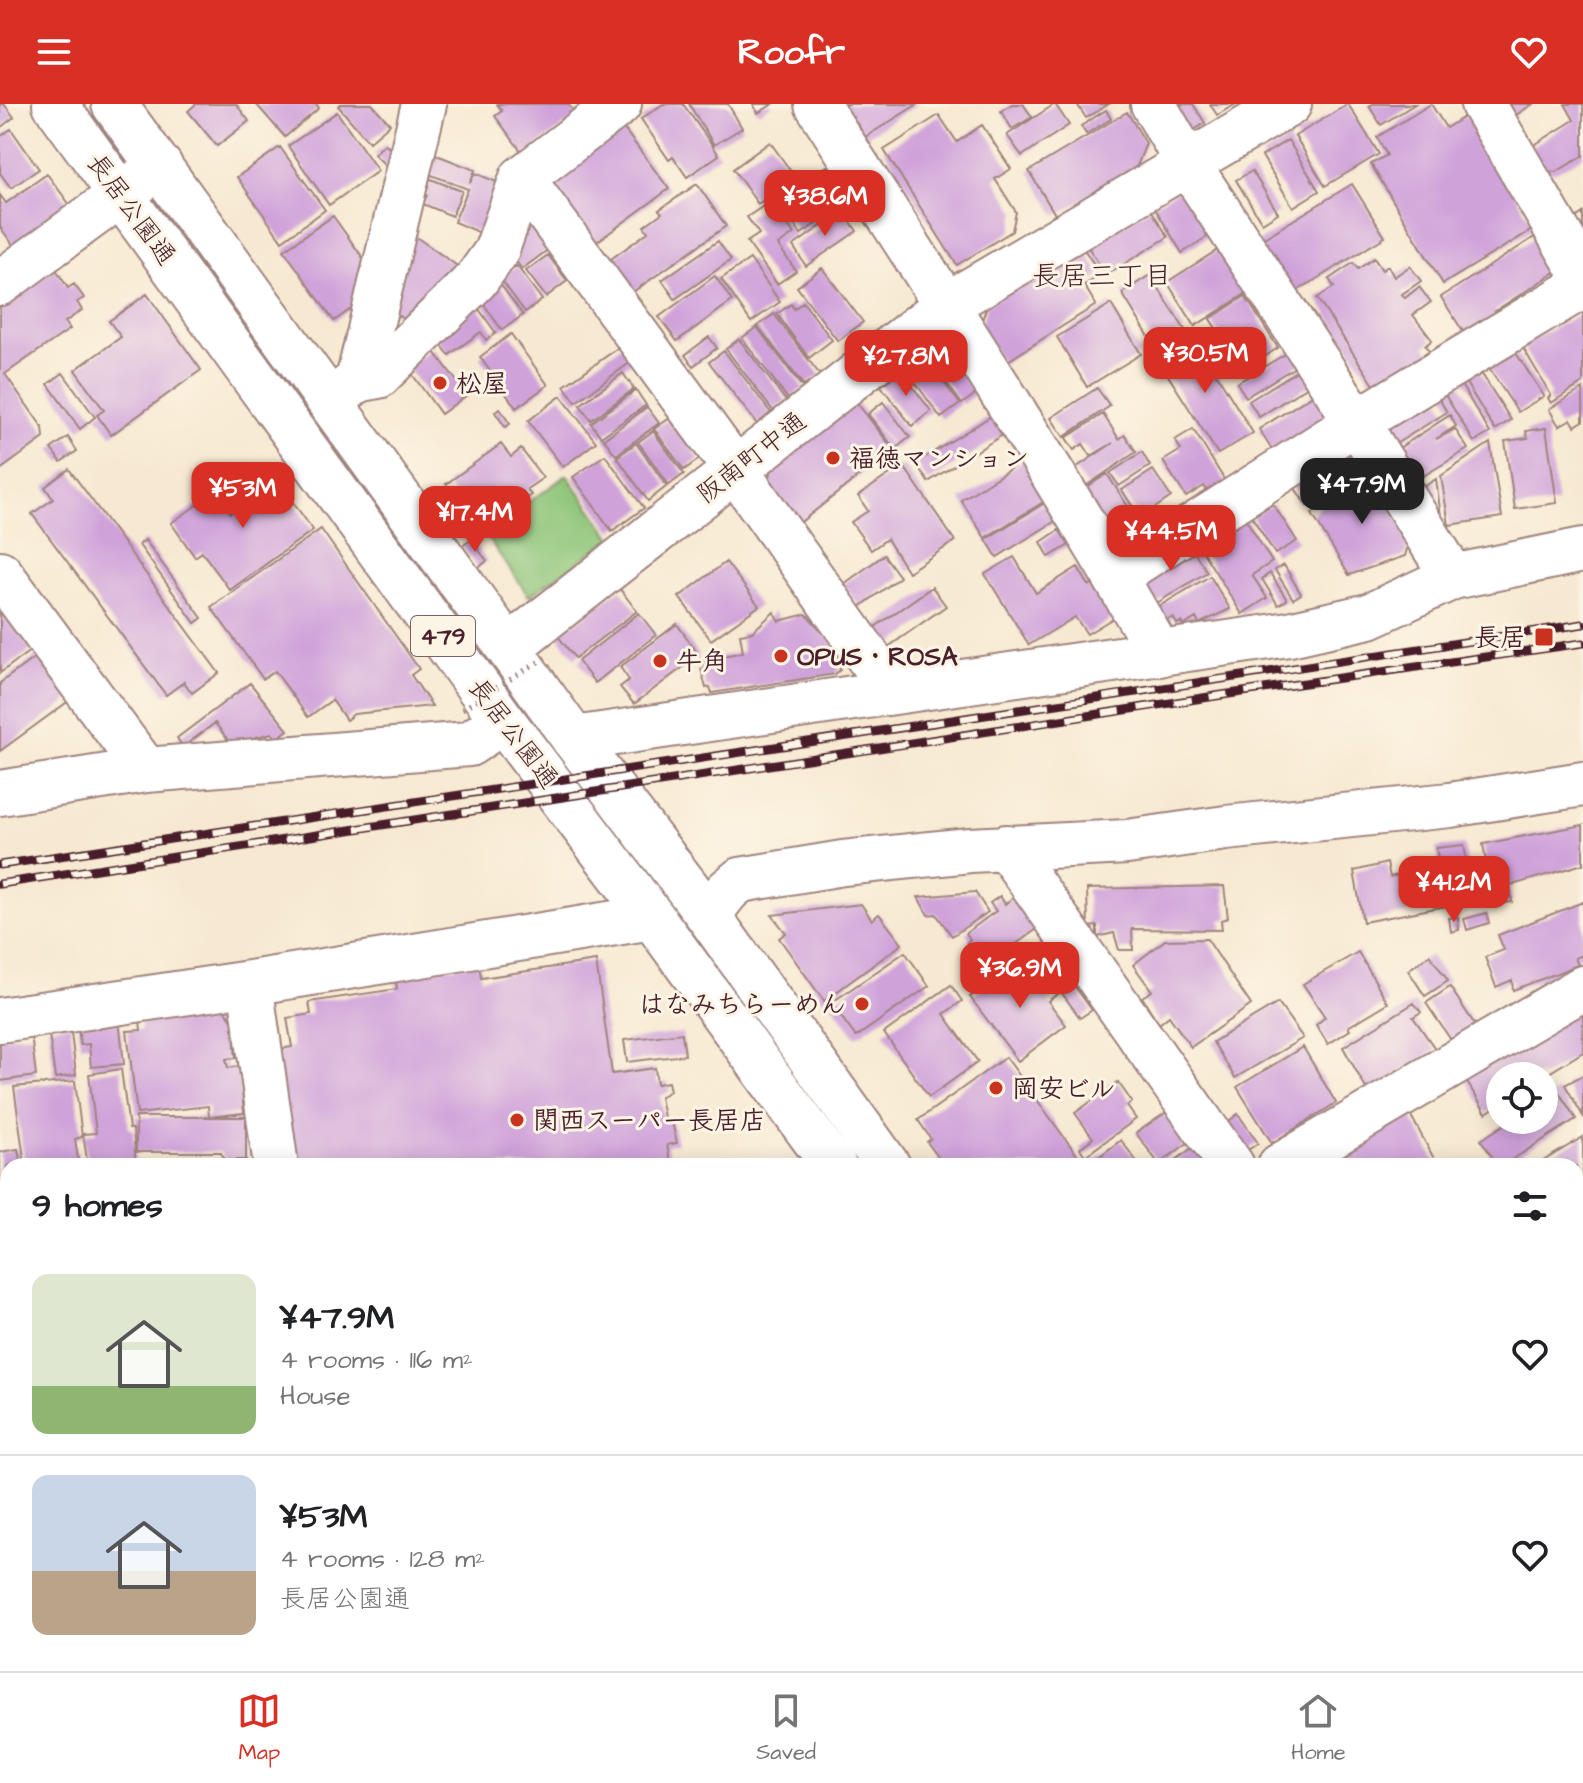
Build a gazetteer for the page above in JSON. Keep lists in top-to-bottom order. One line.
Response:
{"streets":{"main road":["長居公園通","阪南町中通","479"]},"crossings":[["長居公園通","阪南町中通"]],"districts":["長居三丁目"],"places":{"other":["松屋","福徳マンション","OPUS・ROSA","牛角","はなみちらーめん","岡安ビル","関西スーパー長居店"],"transit":["長居"]},"page":{"header":"Roofr","price":["¥38.6M","¥30.5M","¥27.8M","¥47.9M","¥53M","¥17.4M","¥44.5M","¥41.2M","¥36.9M"],"heading":"9 homes","list":[{"name":"¥47.9M","note":"4 rooms · 116 m² · House"},{"name":"¥53M","note":"4 rooms · 128 m² · 長居公園通"}],"tabs":["Map","Saved","Home"]}}
